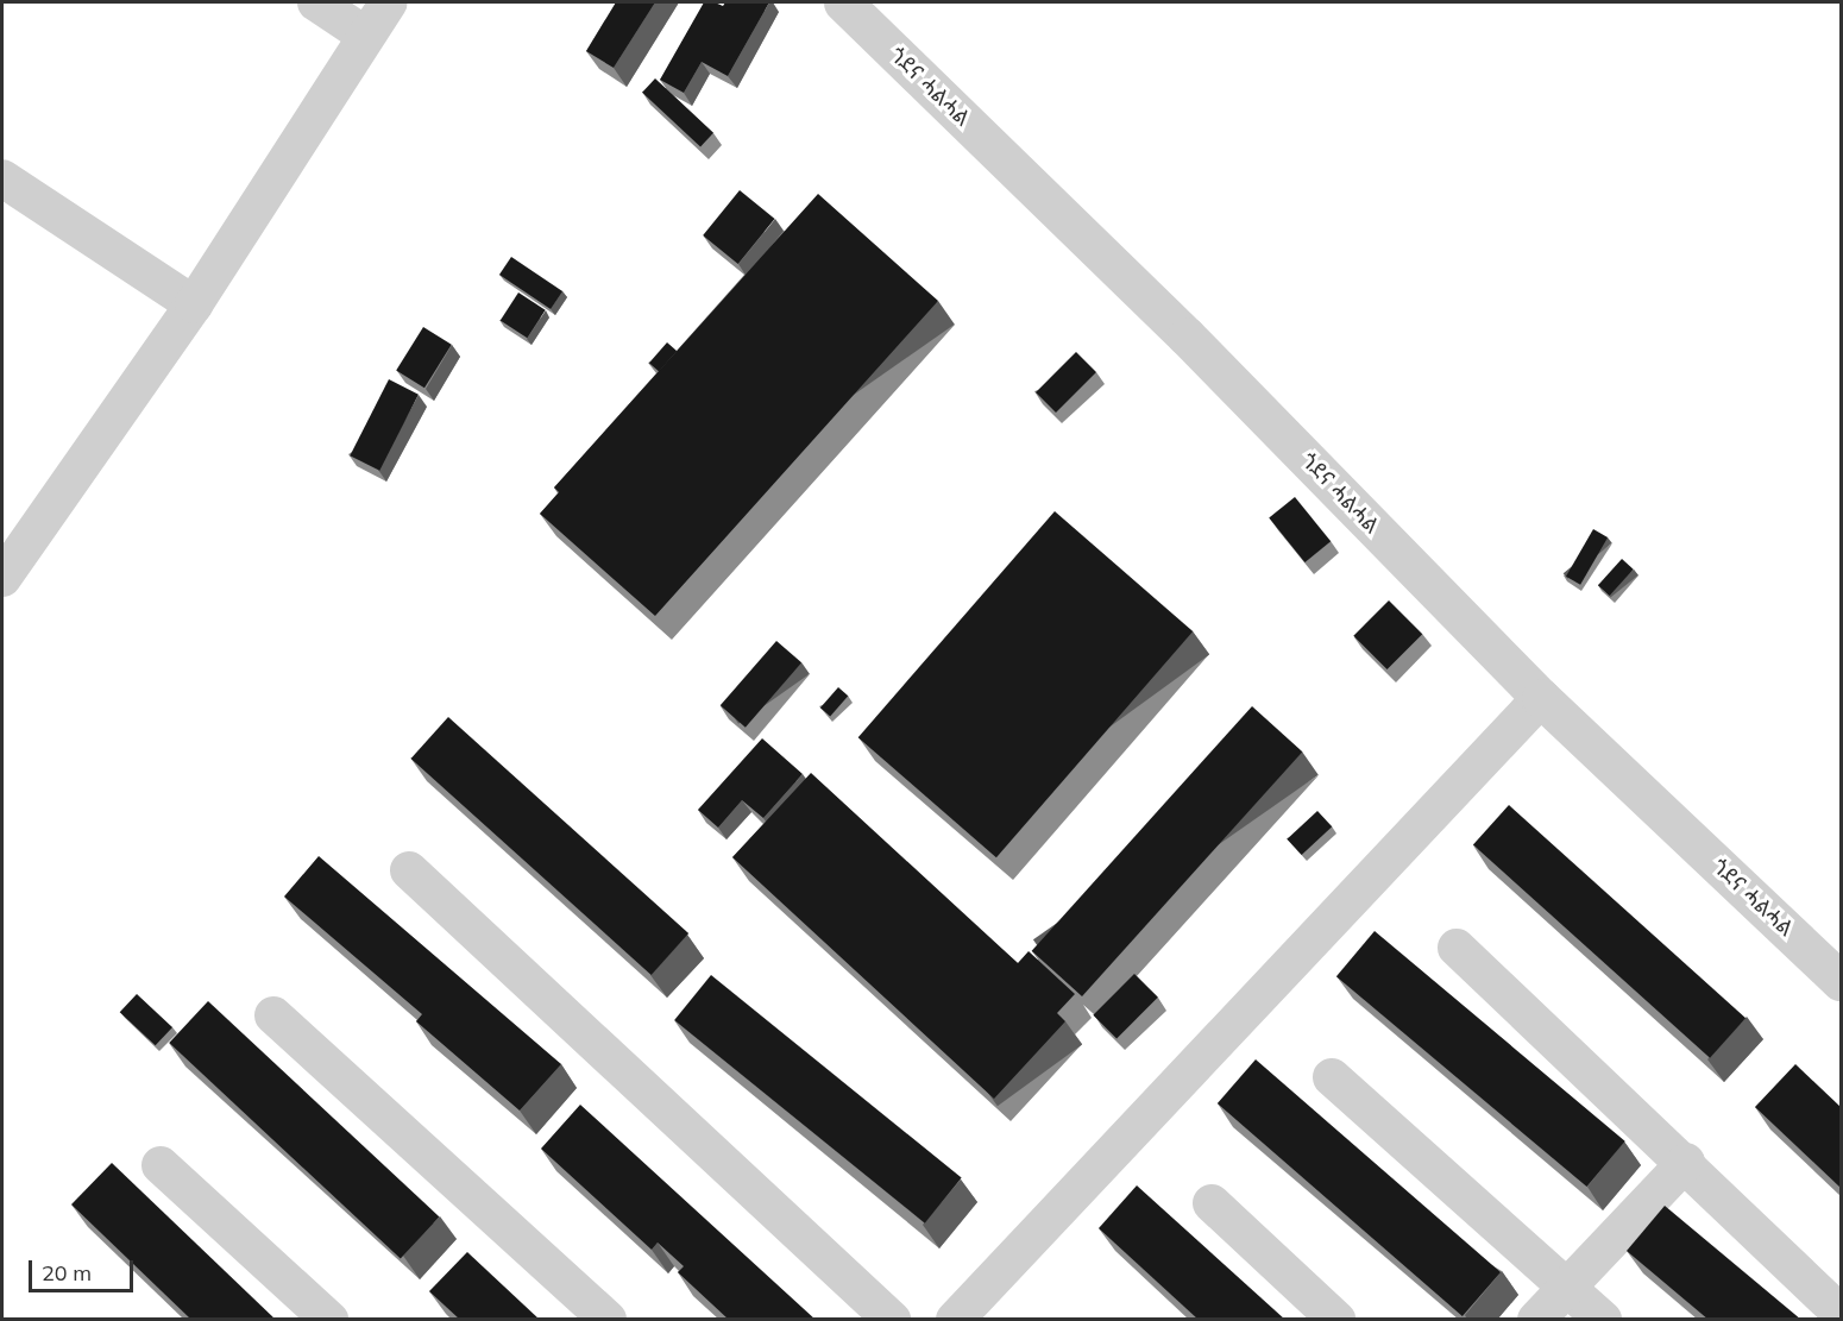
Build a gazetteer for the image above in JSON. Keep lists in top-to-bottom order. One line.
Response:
{"streets":{"street":["ጎደና ሓልሓል"]},"scale_bar":"20 m"}
